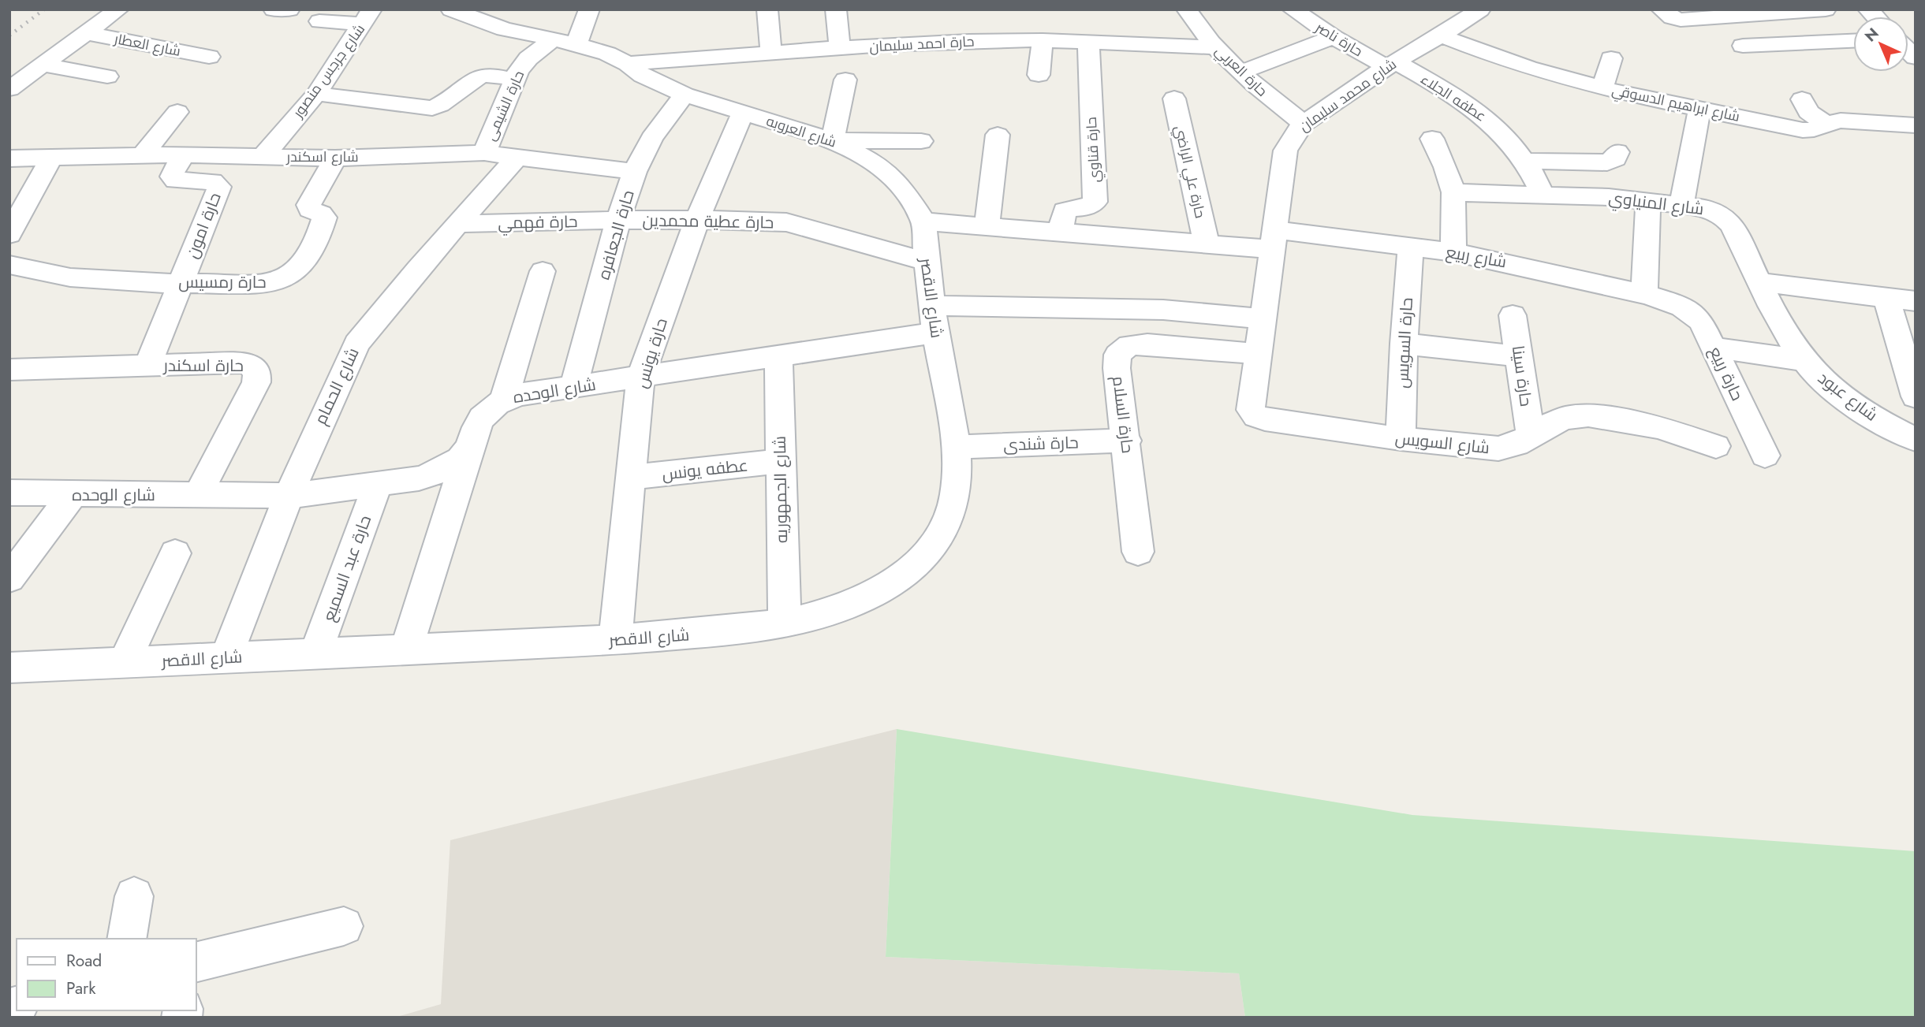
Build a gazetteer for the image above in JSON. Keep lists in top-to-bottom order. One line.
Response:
{"streets":{"street":["حارة ناصر","حارة احمد سليمان","شارع العطار","شارع جرجس منصور","حارة العربي","شارع محمد سليمان","عطفه الجلاء","شارع ابراهيم الدسوقي","حارة الشيمى","شارع العروبه","حارة قناوي","شارع اسكندر","حارة علي الراضي","شارع المنياوي","حارة عطية محمدين","حارة فهمي","حارة امون","حارة الجعافره","شارع ربيع","حارة رمسيس","شارع الاقصر","حارة السويس","حارة يونس","حارة اسكندر","حارة ربيع","حارة سينا","شارع الحمام","شارع الوحده","شارع عبود","حارة السلام","شارع السويس","حارة شندى","عطفه يونس","شارع الجمهوريه","حارة عبد السميع"]},"crossings":[["حارة ناصر","شارع محمد سليمان"],["حارة ناصر","عطفه الجلاء"],["حارة احمد سليمان","حارة العربي"],["حارة احمد سليمان","شارع العروبه"],["حارة احمد سليمان","حارة قناوي"],["شارع جرجس منصور","شارع اسكندر"],["حارة العربي","شارع محمد سليمان"],["شارع محمد سليمان","عطفه الجلاء"],["شارع محمد سليمان","شارع ابراهيم الدسوقي"],["شارع محمد سليمان","شارع ربيع"],["شارع محمد سليمان","شارع الوحده"],["شارع محمد سليمان","حارة السلام"],["شارع محمد سليمان","شارع السويس"],["عطفه الجلاء","شارع المنياوي"],["حارة الشيمى","شارع العروبه"],["حارة الشيمى","شارع اسكندر"],["شارع العروبه","حارة الجعافره"],["شارع العروبه","شارع الاقصر"],["شارع العروبه","حارة يونس"],["شارع اسكندر","حارة امون"],["شارع اسكندر","حارة الجعافره"],["شارع اسكندر","حارة رمسيس"],["شارع اسكندر","شارع الحمام"],["شارع المنياوي","شارع عبود"],["حارة عطية محمدين","حارة فهمي"],["حارة عطية محمدين","حارة الجعافره"],["حارة عطية محمدين","شارع الاقصر"],["حارة عطية محمدين","حارة يونس"],["حارة فهمي","حارة الجعافره"],["حارة فهمي","شارع الحمام"],["حارة امون","حارة رمسيس"],["حارة امون","حارة اسكندر"],["حارة الجعافره","شارع الوحده"],["شارع ربيع","حارة السويس"],["شارع ربيع","حارة ربيع"],["شارع الاقصر","حارة يونس"],["شارع الاقصر","شارع الحمام"],["شارع الاقصر","شارع الوحده"],["شارع الاقصر","حارة شندى"],["شارع الاقصر","شارع الجمهوريه"],["شارع الاقصر","حارة عبد السميع"],["حارة السويس","شارع السويس"],["حارة يونس","شارع الوحده"],["حارة يونس","عطفه يونس"],["حارة اسكندر","شارع الوحده"],["حارة سينا","شارع السويس"],["شارع الحمام","شارع الوحده"],["شارع الوحده","شارع الجمهوريه"],["شارع الوحده","حارة عبد السميع"],["حارة السلام","شارع السويس"],["حارة السلام","حارة شندى"],["عطفه يونس","شارع الجمهوريه"]],"legend":["Road","Park"],"north":"top left"}
